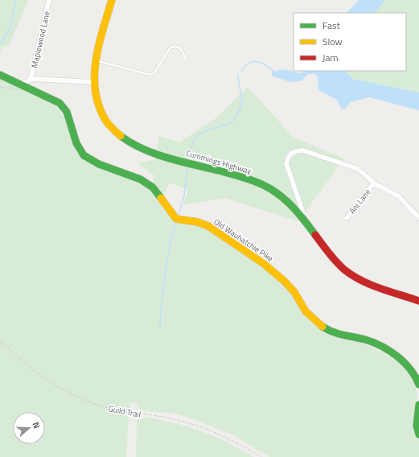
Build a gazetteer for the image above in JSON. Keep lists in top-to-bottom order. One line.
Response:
{"streets":{"main road":["Cummings Highway","Old Wauhatchie Pike"],"street":["Maplewood Lane","Ani Lane"],"path":["Guild Trail"]},"legend":["Fast","Slow","Jam"],"north":"right"}
